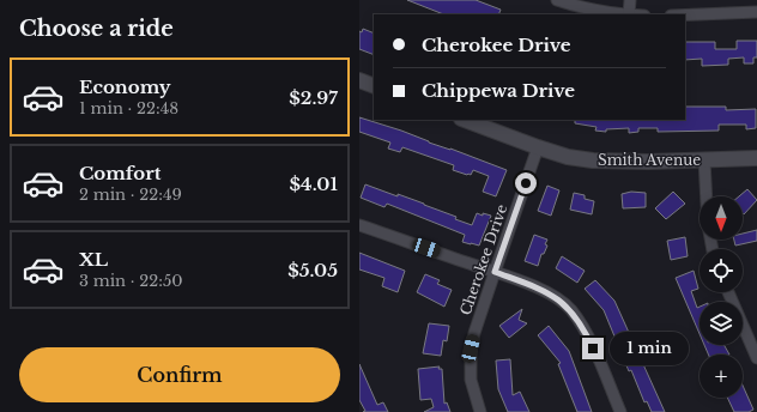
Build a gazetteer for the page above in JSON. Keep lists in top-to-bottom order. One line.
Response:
{"streets":{"main road":["Smith Avenue"],"street":["Cherokee Drive"]},"crossings":[["Smith Avenue","Cherokee Drive"]],"north":"bottom","page":{"heading":"Choose a ride","banner":["Cherokee Drive","Chippewa Drive"],"list":[{"name":"Economy","note":"1 min · 22:48","value":"$2.97"},{"name":"Comfort","note":"2 min · 22:49","value":"$4.01"},{"name":"XL","note":"3 min · 22:50","value":"$5.05"}],"map_buttons":"+","bubble":"1 min","buttons":"Confirm"}}
